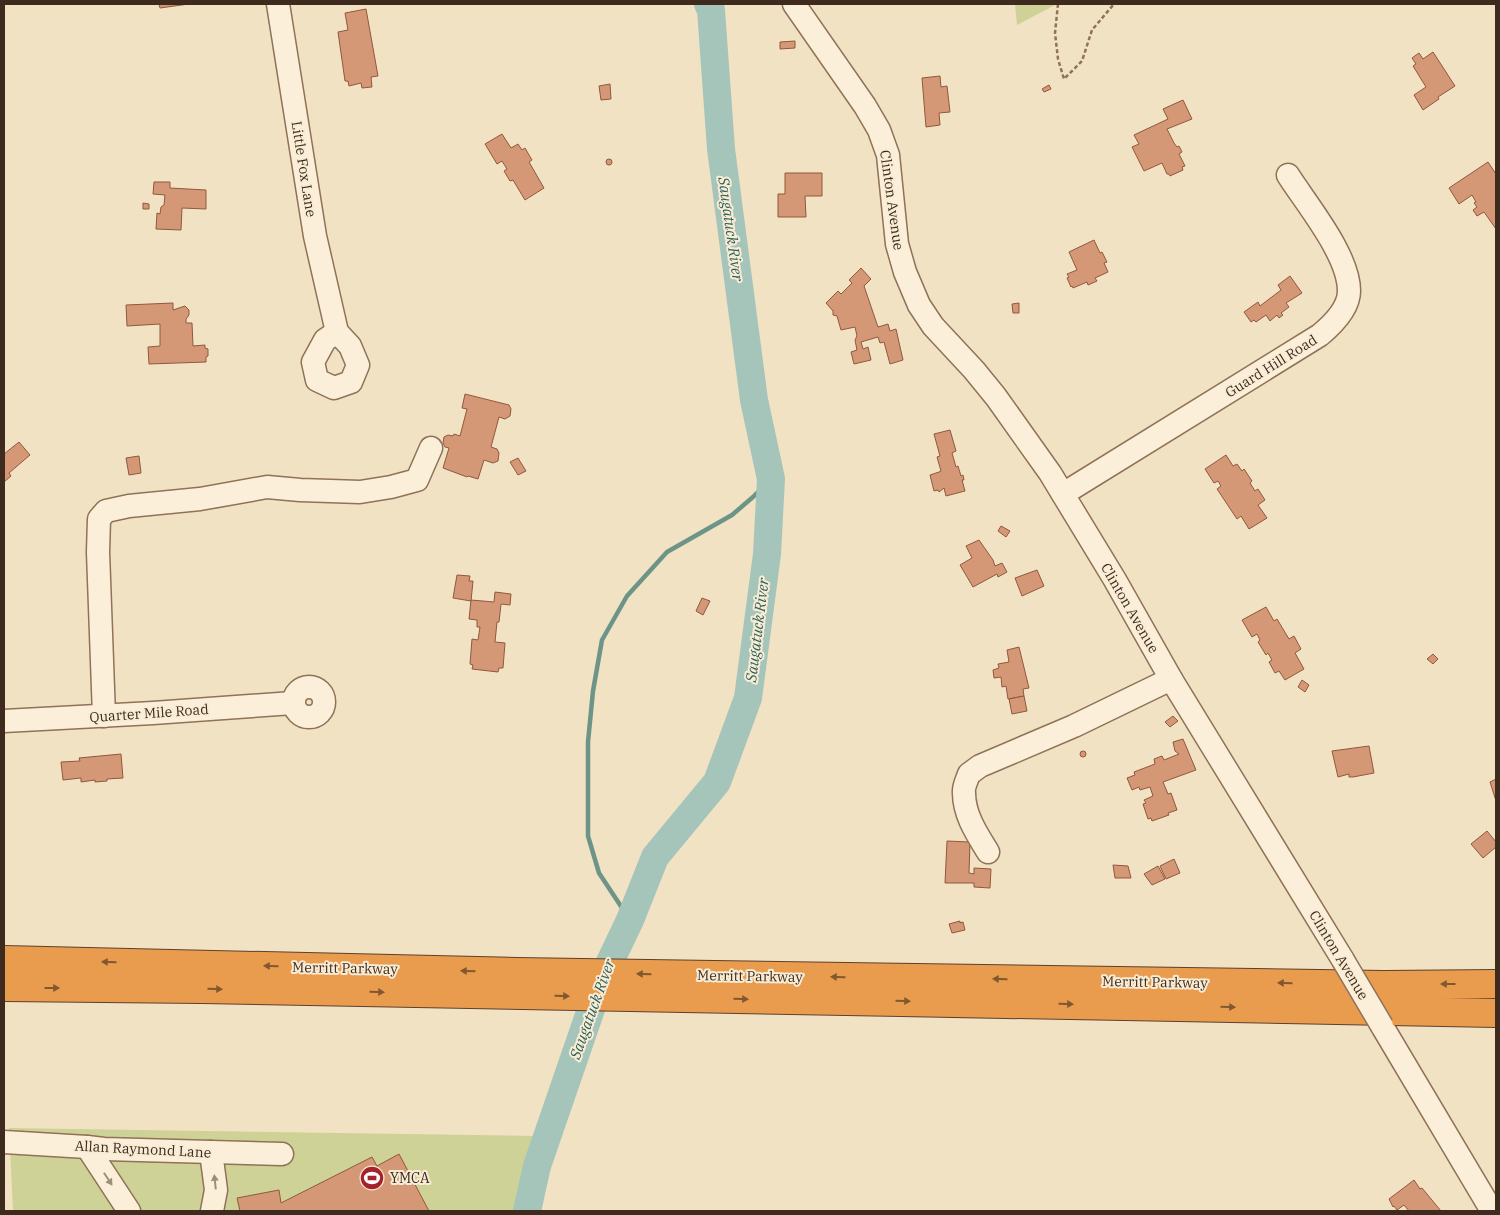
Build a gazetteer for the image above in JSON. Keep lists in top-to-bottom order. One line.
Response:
{"streets":{"highway":["Merritt Parkway"],"street":["Little Fox Lane","Clinton Avenue","Guard Hill Road","Quarter Mile Road","Allan Raymond Lane"]},"crossings":[["Clinton Avenue","Guard Hill Road"]],"water":["Saugatuck River"],"places":{"sports":["YMCA"]}}
